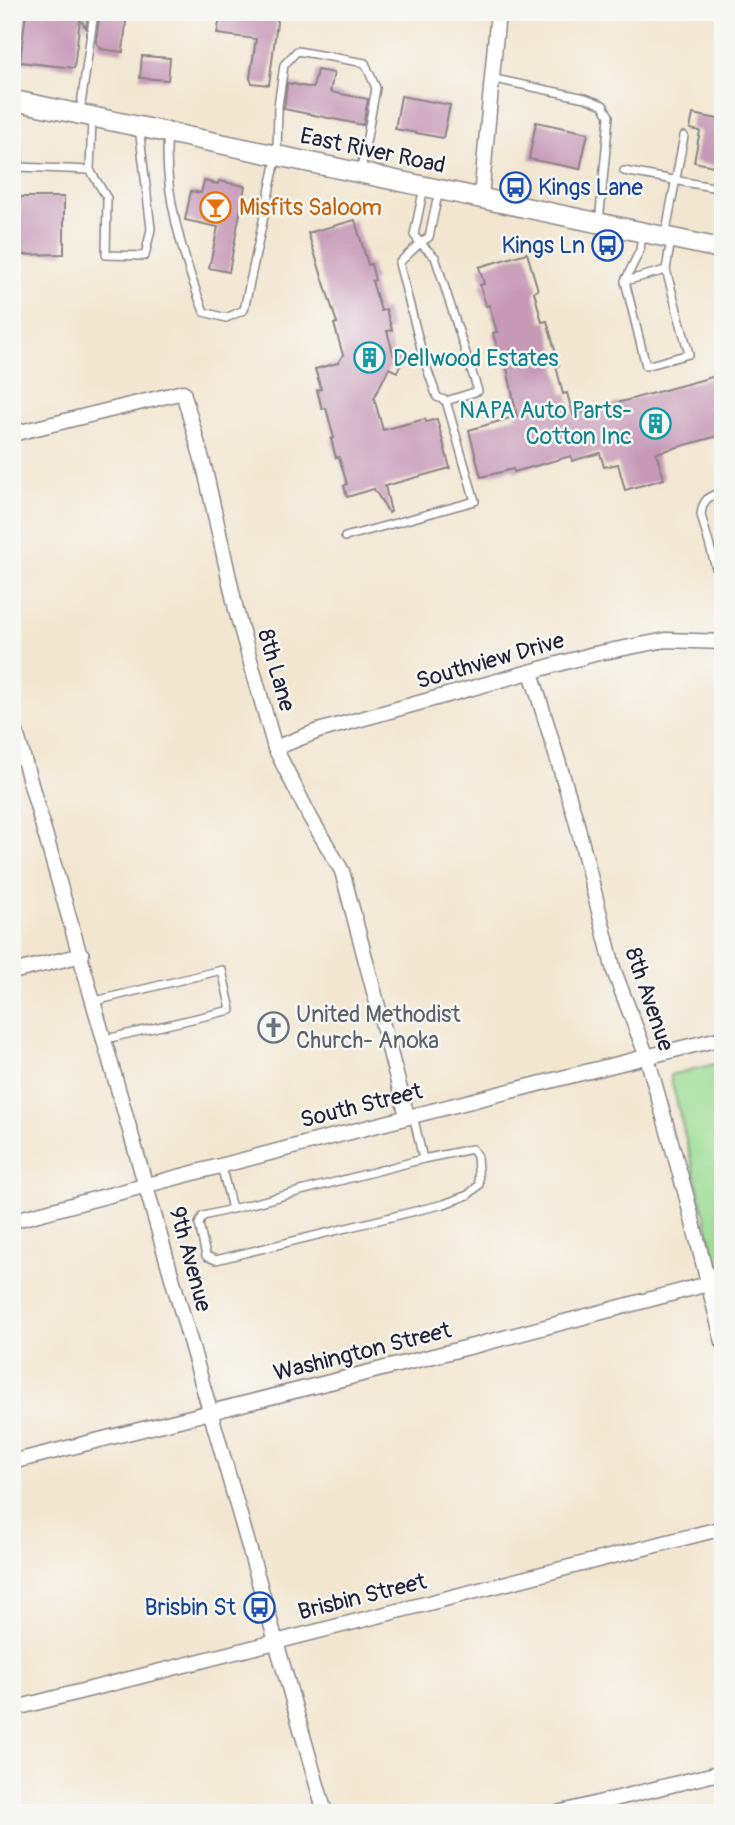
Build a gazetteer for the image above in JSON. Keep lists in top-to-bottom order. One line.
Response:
{"streets":{"main road":["East River Road"],"street":["Southview Drive","8th Lane","8th Avenue","South Street","9th Avenue","Washington Street","Brisbin Street"]},"crossings":[["Southview Drive","8th Lane"],["Southview Drive","8th Avenue"],["8th Lane","South Street"],["8th Avenue","South Street"],["8th Avenue","Washington Street"],["South Street","9th Avenue"],["9th Avenue","Washington Street"],["9th Avenue","Brisbin Street"]],"places":{"bus stop":["Kings Lane","Kings Ln","Brisbin St"],"bar":["Misfits Saloom"],"building":["Dellwood Estates","NAPA Auto Parts- Cotton Inc"],"church":["United Methodist Church- Anoka"]}}
